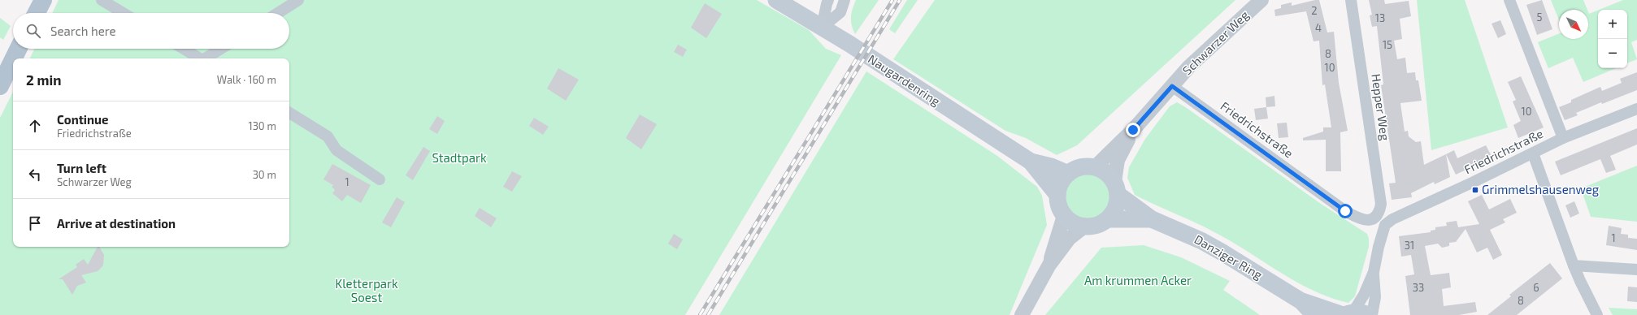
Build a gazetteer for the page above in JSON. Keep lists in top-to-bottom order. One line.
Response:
{"streets":{"main road":["Naugardenring","Danziger Ring"],"street":["Schwarzer Weg","Hepper Weg","Friedrichstraße"]},"crossings":[["Schwarzer Weg","Naugardenring"],["Schwarzer Weg","Friedrichstraße"],["Schwarzer Weg","Danziger Ring"],["Naugardenring","Danziger Ring"],["Hepper Weg","Friedrichstraße"]],"parks":["Stadtpark","Am krummen Acker","Kletterpark Soest"],"places":{"transit":["Grimmelshausenweg"]},"house_numbers":["2","5","13","4","15","8","10","10","1","1","31","33","6","8"],"north":"bottom right","page":{"map_buttons":["+","−"],"search":"Search here","heading":["2 min","Walk · 160 m"],"list":[["Continue","Friedrichstraße","130 m"],["Turn left","Schwarzer Weg","30 m"],"Arrive at destination"]}}
